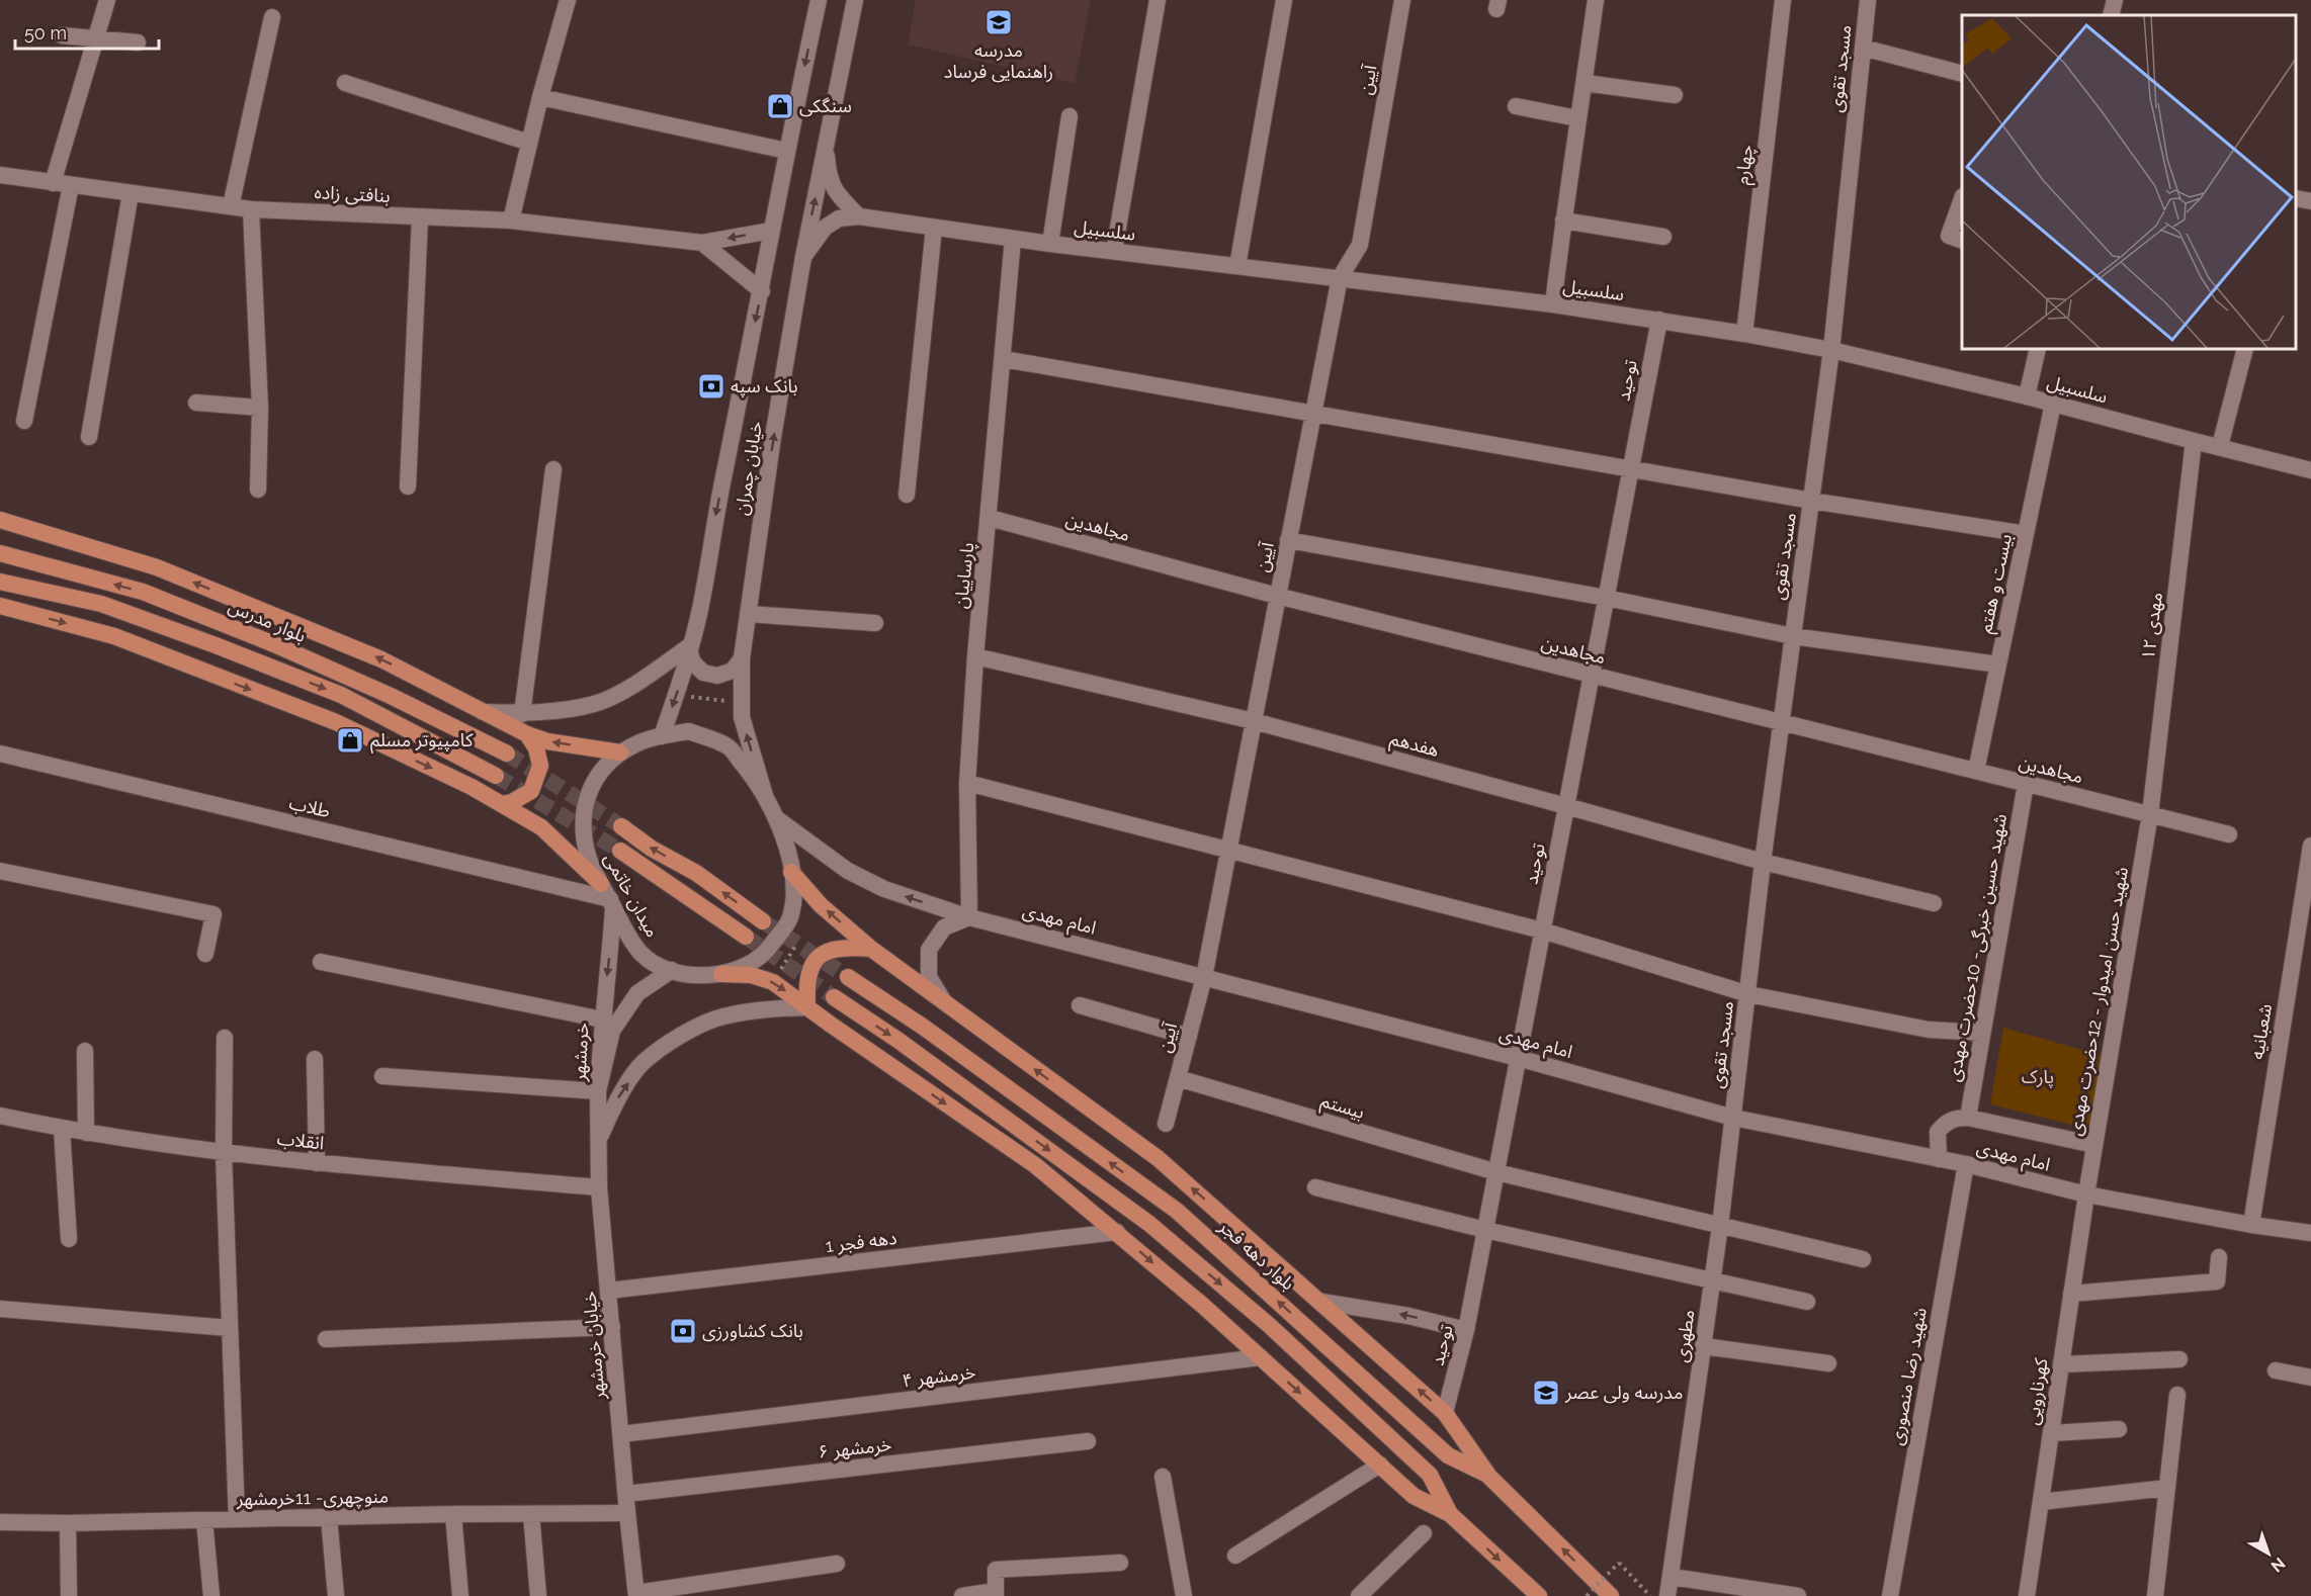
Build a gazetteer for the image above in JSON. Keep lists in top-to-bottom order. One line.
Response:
{"streets":{"main road":["بلوار مدرس","بلوار دهه فجر"],"street":["مسجد تقوی","آیین","چهارم","بنافتی زاده","سلسبیل","توحید","خیابان چمران","مجاهدین","پارساییان","بیست و هفتم","مهدی ۱۲","هفدهم","طلاب","میدان خاتمی","امام مهدی","شهید حسین خبرگی- 10حضرت مهدی","شهید حسن امیدوار - 12حضرت مهدی","شعبانیه","خرمشهر","بیستم","انقلاب","دهه فجر 1","مطهری","خیابان خرمشهر","خرمشهر ۴","شهید رضا منصوری","کهرنارویی","خرمشهر ۶","منوچهری- 11خرمشهر"]},"crossings":[["مسجد تقوی","سلسبیل"],["مسجد تقوی","مجاهدین"],["مسجد تقوی","هفدهم"],["مسجد تقوی","امام مهدی"],["مسجد تقوی","مطهری"],["آیین","سلسبیل"],["آیین","مجاهدین"],["آیین","هفدهم"],["آیین","امام مهدی"],["آیین","بیستم"],["چهارم","سلسبیل"],["بنافتی زاده","خیابان چمران"],["سلسبیل","توحید"],["سلسبیل","خیابان چمران"],["سلسبیل","پارساییان"],["سلسبیل","بیست و هفتم"],["سلسبیل","مهدی ۱۲"],["توحید","مجاهدین"],["توحید","هفدهم"],["توحید","امام مهدی"],["توحید","بیستم"],["خیابان چمران","میدان خاتمی"],["مجاهدین","پارساییان"],["مجاهدین","بیست و هفتم"],["مجاهدین","مهدی ۱۲"],["مجاهدین","شهید حسین خبرگی- 10حضرت مهدی"],["مجاهدین","شهید حسن امیدوار - 12حضرت مهدی"],["پارساییان","هفدهم"],["پارساییان","امام مهدی"],["مهدی ۱۲","شهید حسن امیدوار - 12حضرت مهدی"],["طلاب","میدان خاتمی"],["طلاب","خرمشهر"],["میدان خاتمی","امام مهدی"],["میدان خاتمی","خرمشهر"],["امام مهدی","شهید حسن امیدوار - 12حضرت مهدی"],["امام مهدی","شعبانیه"],["امام مهدی","مطهری"],["امام مهدی","شهید رضا منصوری"],["امام مهدی","کهرنارویی"],["شهید حسن امیدوار - 12حضرت مهدی","کهرنارویی"],["خرمشهر","خیابان خرمشهر"],["بیستم","مطهری"],["انقلاب","خیابان خرمشهر"],["دهه فجر 1","خیابان خرمشهر"],["خیابان خرمشهر","خرمشهر ۴"],["خیابان خرمشهر","خرمشهر ۶"],["خیابان خرمشهر","منوچهری- 11خرمشهر"]],"parks":["پارک"],"places":{"school or university":["مدرسه راهنمایی فرساد","مدرسه ولی عصر"],"shop":["سنگکی","کامپیوتر مسلم"],"bank":["بانک سپه","بانک کشاورزی"]},"scale_bar":"50 m","north":"bottom right"}
